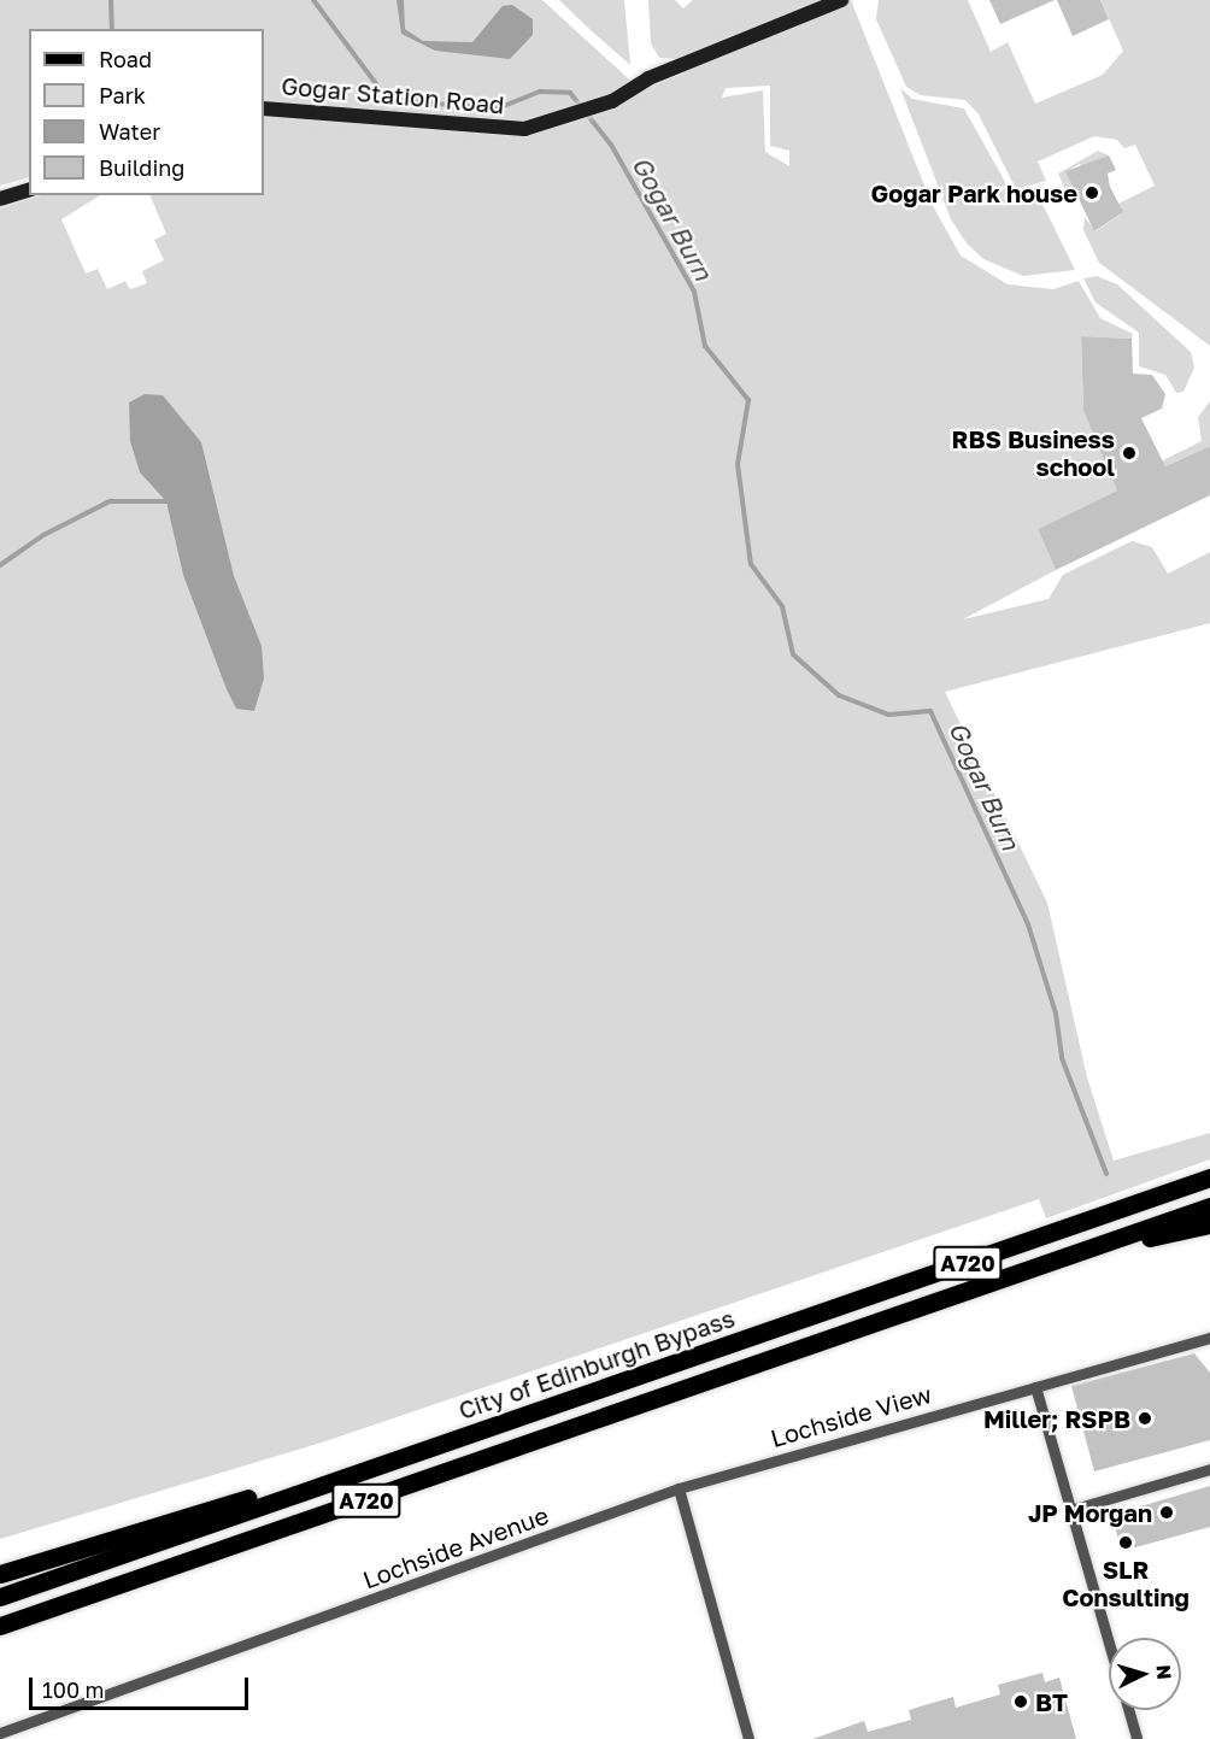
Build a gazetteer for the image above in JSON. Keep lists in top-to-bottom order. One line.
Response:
{"streets":{"main road":["A720","City of Edinburgh Bypass"],"street":["Gogar Station Road","Lochside View","Lochside Avenue"]},"crossings":[["A720","City of Edinburgh Bypass"],["Lochside View","Lochside Avenue"]],"water":["Gogar Burn"],"places":["Gogar Park house","RBS Business school","Miller; RSPB","JP Morgan","SLR Consulting","BT"],"legend":["Road","Park","Water","Building"],"scale_bar":"100 m","north":"right"}
